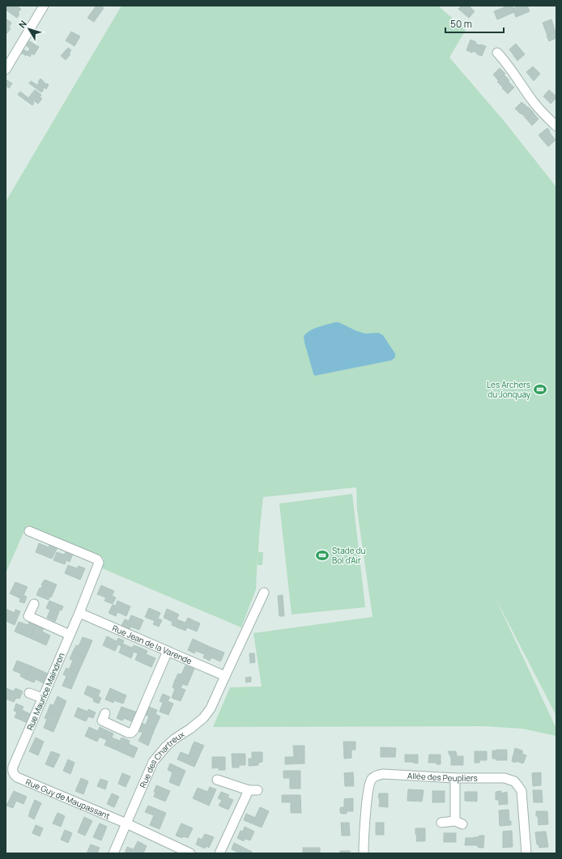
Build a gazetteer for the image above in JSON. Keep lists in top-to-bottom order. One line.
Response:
{"streets":{"street":["Rue Jean de la Varende","Rue Maurice Maindron","Rue des Chartreux","Allée des Peupliers","Rue Guy de Maupassant"]},"crossings":[["Rue Jean de la Varende","Rue Maurice Maindron"],["Rue Jean de la Varende","Rue des Chartreux"],["Rue Maurice Maindron","Rue Guy de Maupassant"],["Rue des Chartreux","Rue Guy de Maupassant"]],"places":{"sports":["Les Archers du Jonquay","Stade du Bol d'Air"]},"scale_bar":"50 m","north":"top left"}
